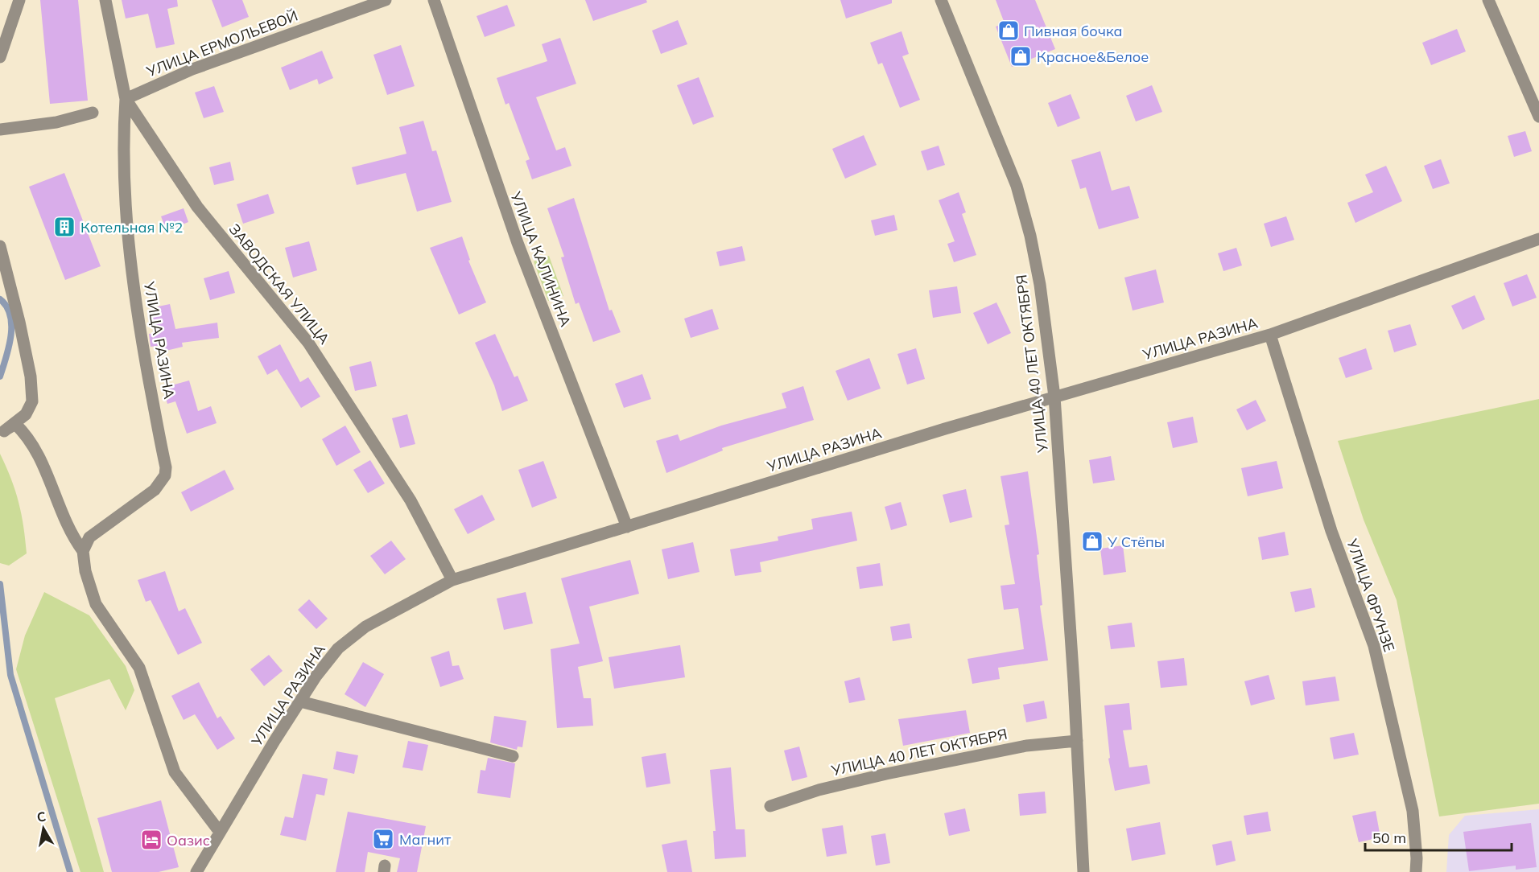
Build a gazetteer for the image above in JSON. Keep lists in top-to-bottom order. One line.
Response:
{"streets":{"street":["УЛИЦА ЕРМОЛЬЕВОЙ","УЛИЦА КАЛИНИНА","ЗАВОДСКАЯ УЛИЦА","УЛИЦА РАЗИНА","УЛИЦА 40 ЛЕТ ОКТЯБРЯ","УЛИЦА ФРУНЗЕ"]},"crossings":[["УЛИЦА ЕРМОЛЬЕВОЙ","ЗАВОДСКАЯ УЛИЦА"],["УЛИЦА ЕРМОЛЬЕВОЙ","УЛИЦА РАЗИНА"],["УЛИЦА КАЛИНИНА","УЛИЦА РАЗИНА"],["ЗАВОДСКАЯ УЛИЦА","УЛИЦА РАЗИНА"],["УЛИЦА РАЗИНА","УЛИЦА 40 ЛЕТ ОКТЯБРЯ"],["УЛИЦА РАЗИНА","УЛИЦА ФРУНЗЕ"]],"places":{"shop":["Пивная бочка","Красное&Белое","У Стёпы"],"building":["Котельная №2"],"supermarket":["Магнит"],"hotel":["Оазис"]},"scale_bar":"50 m","north":"top"}
